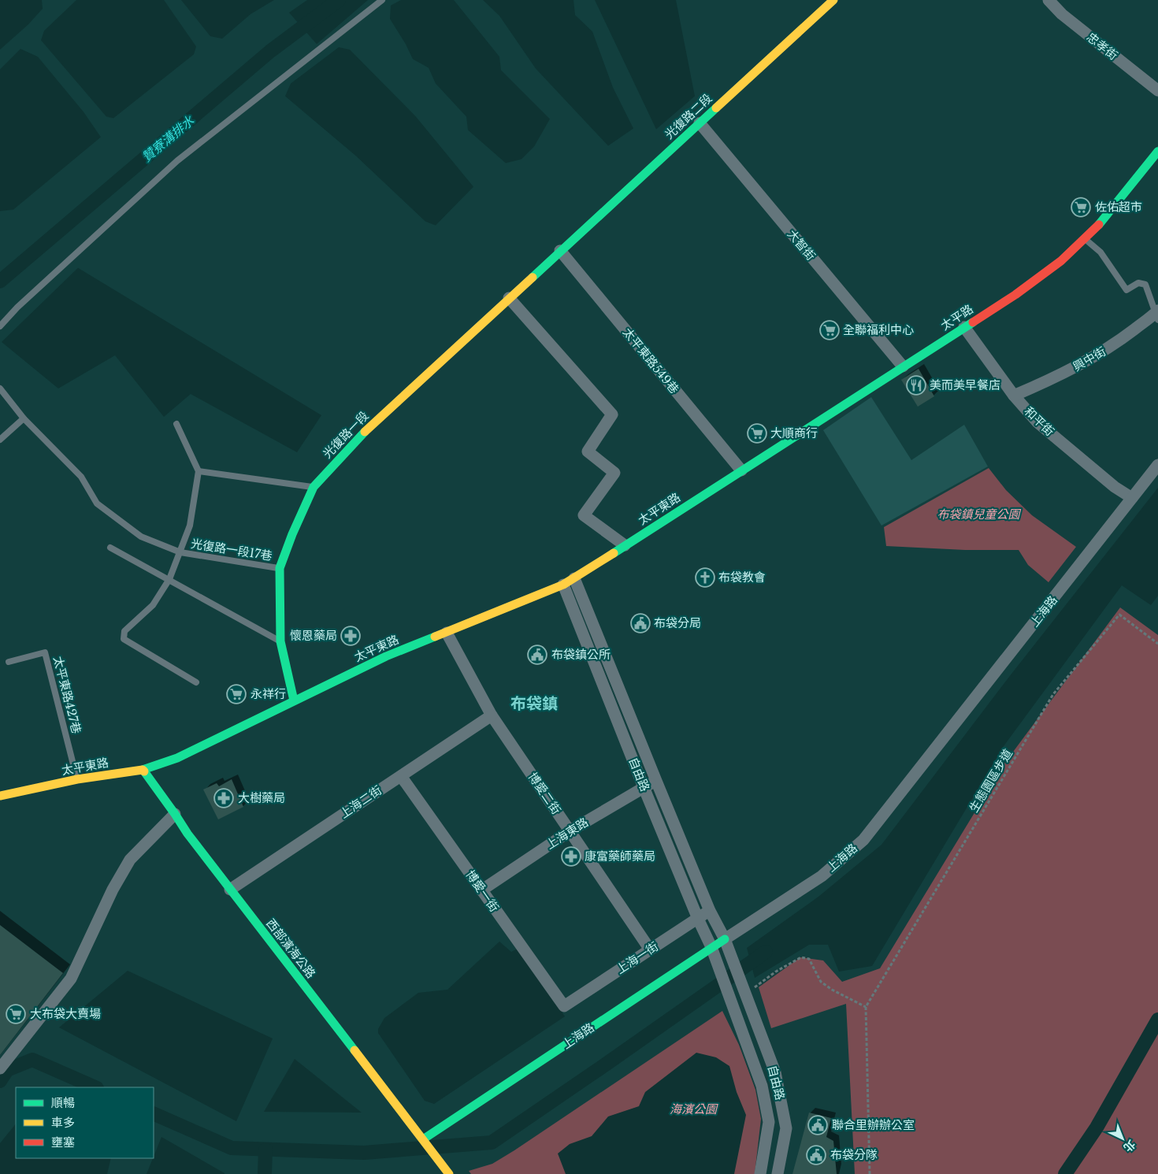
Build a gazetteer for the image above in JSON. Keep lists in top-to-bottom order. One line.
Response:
{"streets":{"main road":["光復路二段","太平路","光復路一段","太平東路","上海路","西部濱海公路"],"street":["忠孝街","大智街","興中街","太平東路549巷","和平街","自由路","博愛二街","上海二街","上海東路","博愛一街","上海一街"],"lane":["光復路一段17巷","太平東路427巷"],"path":["生態園區步道"]},"crossings":[["光復路二段","大智街"],["光復路二段","太平東路549巷"],["光復路二段","光復路一段"],["大智街","太平路"],["太平路","太平東路549巷"],["太平路","和平街"],["太平路","太平東路"],["興中街","和平街"],["太平東路549巷","光復路一段"],["太平東路549巷","太平東路"],["和平街","上海路"],["光復路一段","太平東路"],["光復路一段","光復路一段17巷"],["太平東路","太平東路427巷"],["太平東路","自由路"],["太平東路","博愛二街"],["太平東路","西部濱海公路"],["上海路","自由路"],["上海路","西部濱海公路"],["自由路","上海東路"],["自由路","上海一街"],["博愛二街","上海二街"],["博愛二街","上海東路"],["博愛二街","上海一街"],["上海二街","博愛一街"],["上海二街","西部濱海公路"],["上海東路","博愛一街"],["博愛一街","上海一街"]],"districts":["布袋鎮"],"water":["贊寮溝排水"],"parks":["布袋鎮兒童公園","海濱公園"],"places":{"supermarket":["佐佑超市","全聯福利中心","大順商行","永祥行","大布袋大賣場"],"restaurant":["美而美早餐店"],"church":["布袋教會"],"public building":["布袋分局","布袋鎮公所","聯合里辦辦公室","布袋分隊"],"pharmacy":["懷恩藥局","大樹藥局","康富藥師藥局"]},"legend":["順暢","車多","壅塞"],"north":"bottom right"}
